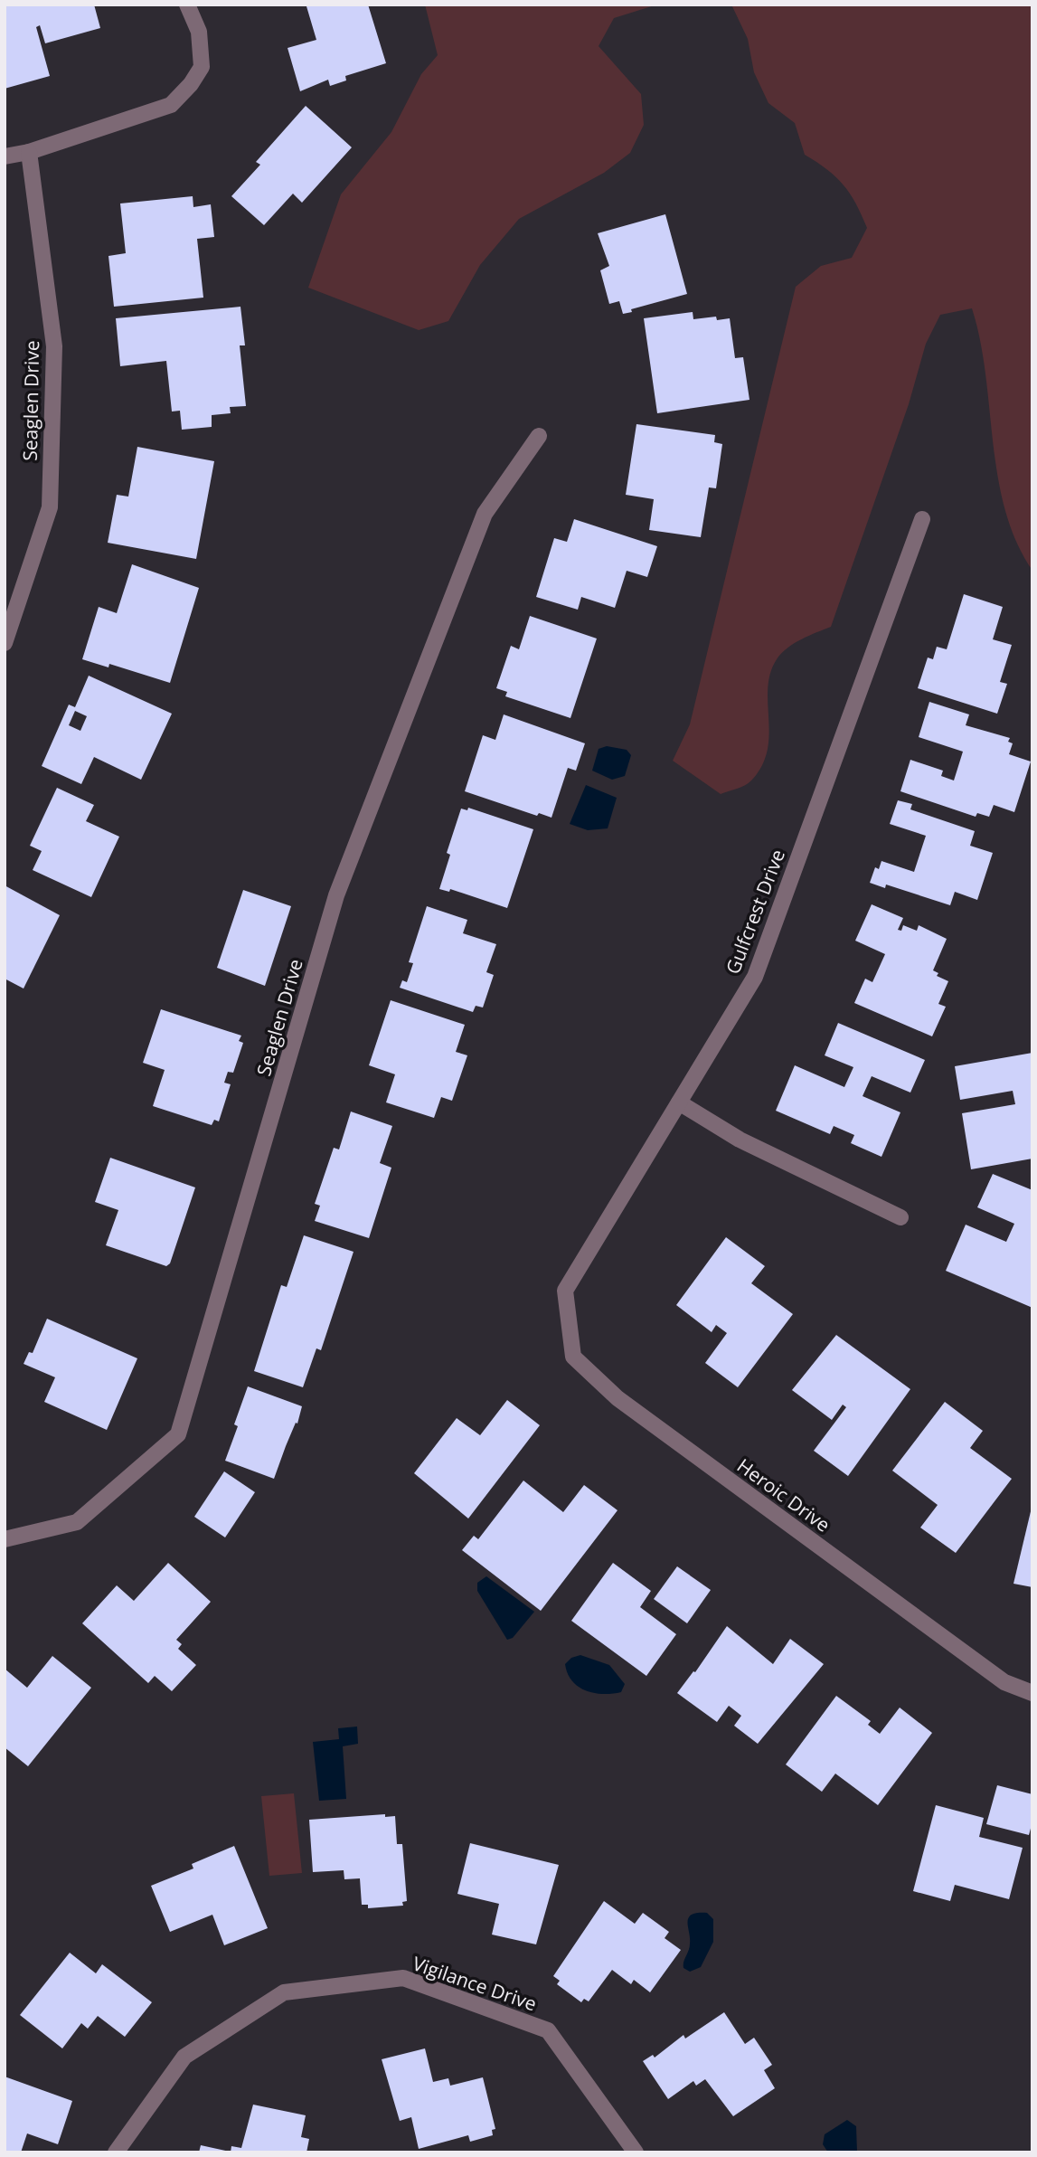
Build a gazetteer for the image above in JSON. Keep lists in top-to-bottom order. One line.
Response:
{"streets":{"street":["Seaglen Drive","Gulfcrest Drive","Heroic Drive","Vigilance Drive"]},"crossings":[["Gulfcrest Drive","Heroic Drive"]]}
